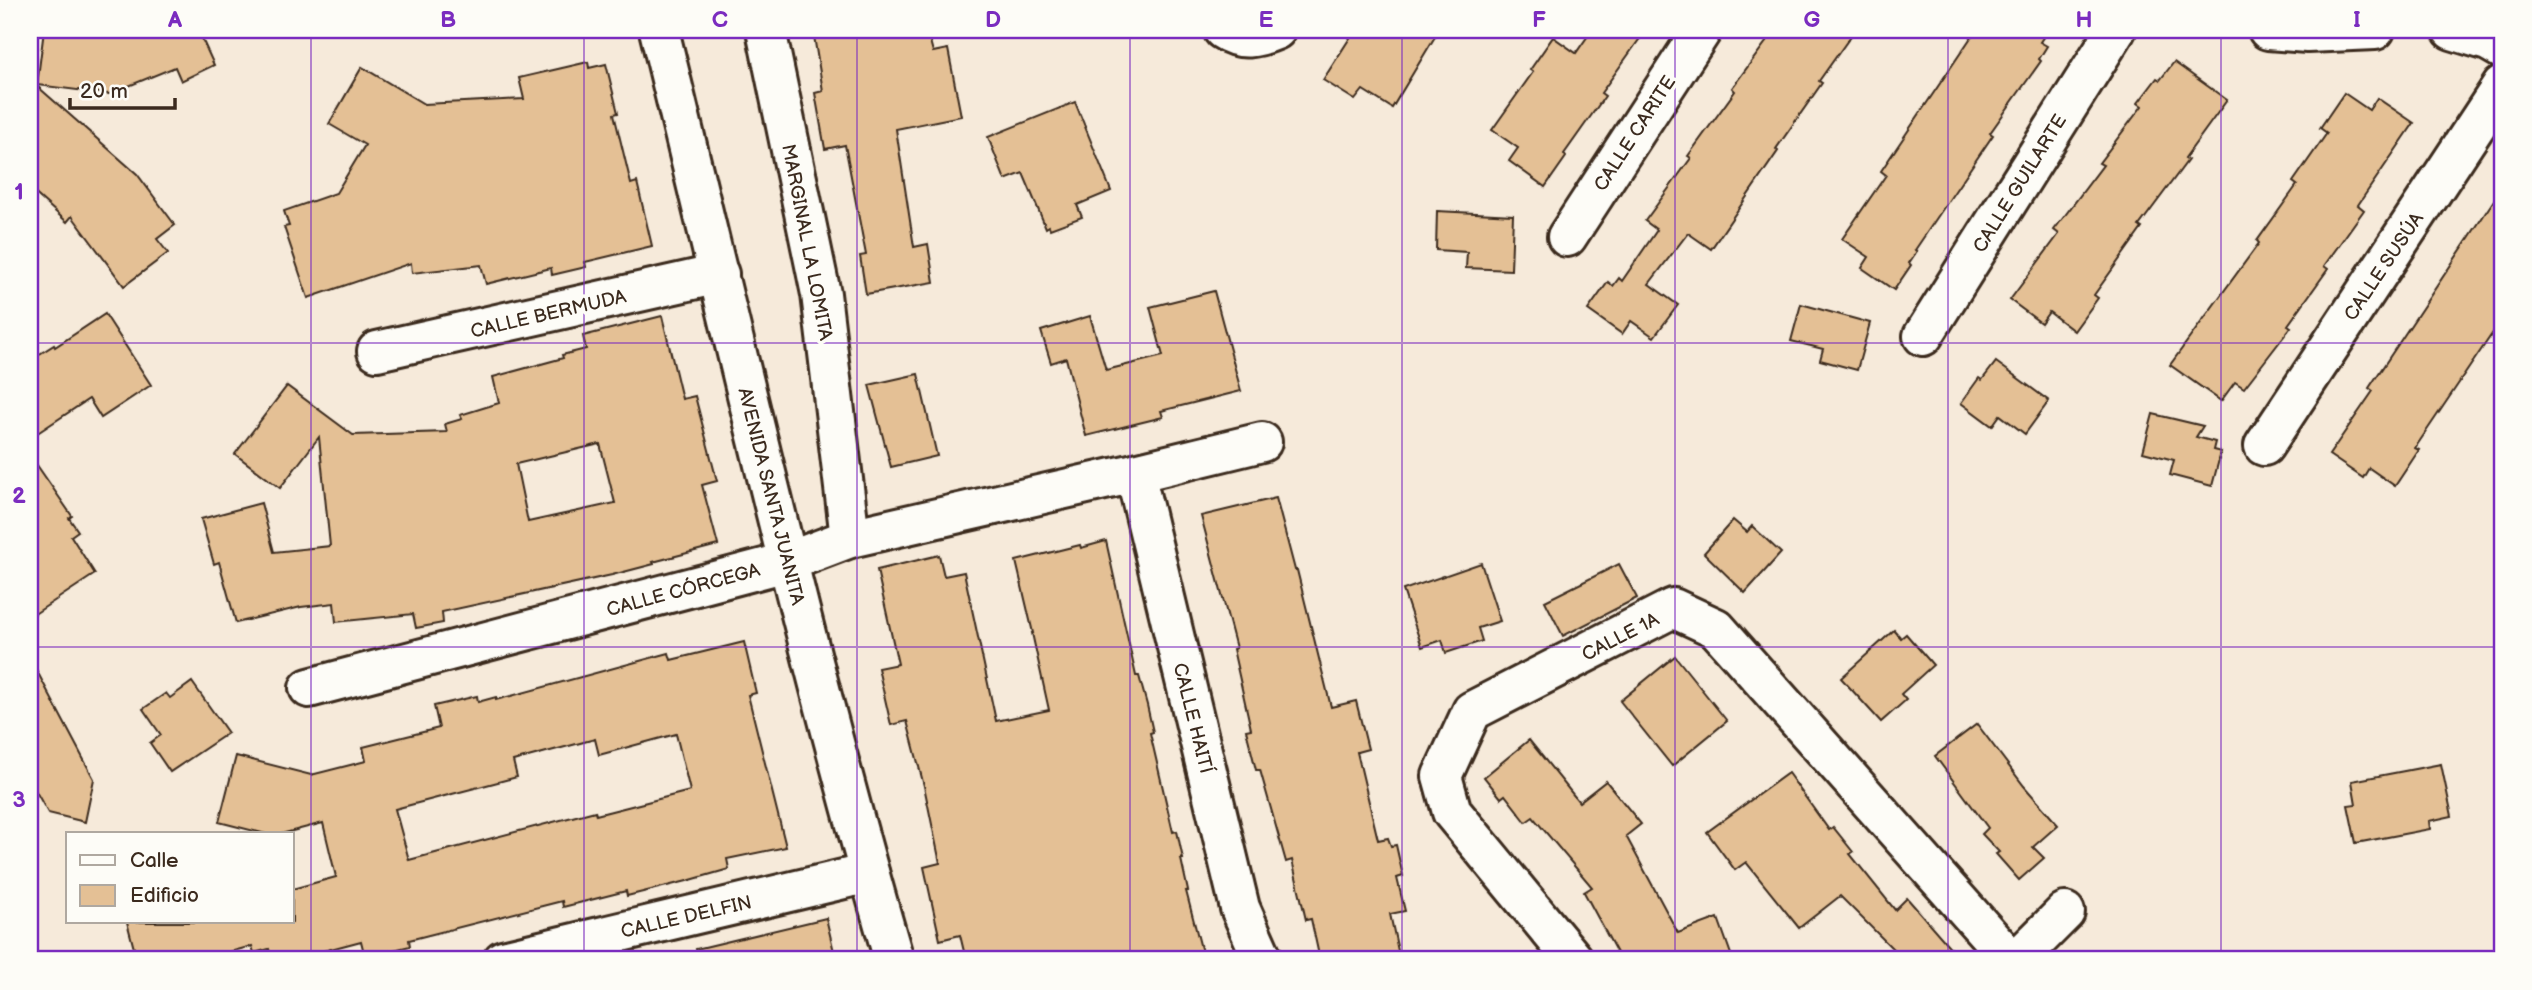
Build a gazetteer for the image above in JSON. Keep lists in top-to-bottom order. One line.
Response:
{"streets":{"street":["CALLE CARITE","CALLE GUILARTE","MARGINAL LA LOMITA","CALLE SUSÚA","CALLE BERMUDA","AVENIDA SANTA JUANITA","CALLE CÓRCEGA","CALLE 1A","CALLE HAITÍ","CALLE DELFIN"]},"crossings":[["MARGINAL LA LOMITA","CALLE CÓRCEGA"],["CALLE BERMUDA","AVENIDA SANTA JUANITA"],["AVENIDA SANTA JUANITA","CALLE CÓRCEGA"],["AVENIDA SANTA JUANITA","CALLE DELFIN"],["CALLE CÓRCEGA","CALLE HAITÍ"]],"legend":["Calle","Edificio"],"scale_bar":"20 m","grid":{"columns":["A","B","C","D","E","F","G","H","I"],"rows":["1","2","3"]}}
